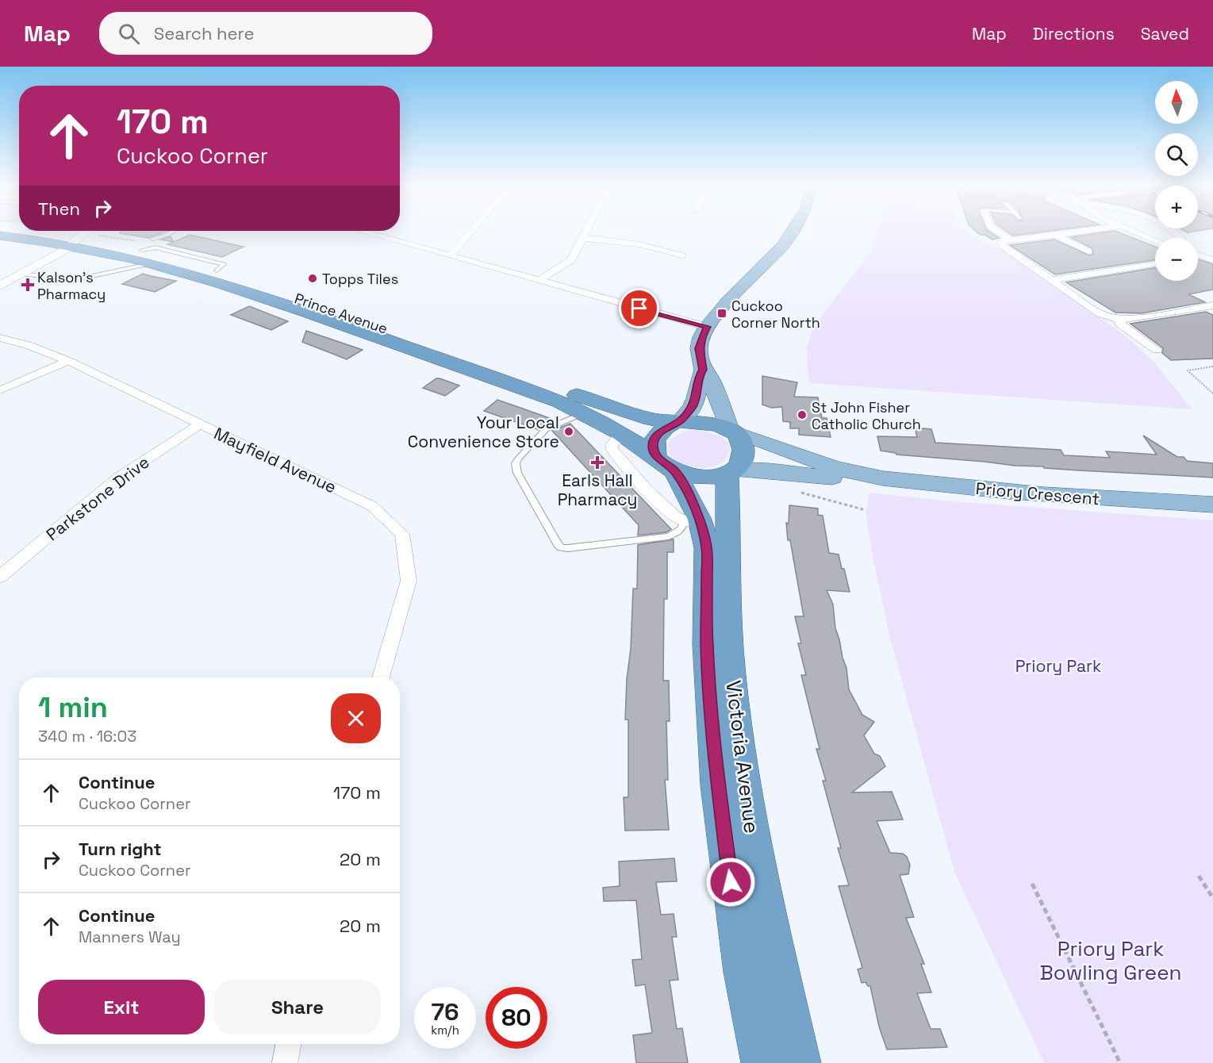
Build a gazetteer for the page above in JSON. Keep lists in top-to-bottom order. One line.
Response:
{"streets":{"highway":["Prince Avenue","Victoria Avenue"],"main road":["Priory Crescent"],"street":["Mayfield Avenue","Parkstone Drive"]},"crossings":[["Prince Avenue","Priory Crescent"],["Prince Avenue","Victoria Avenue"],["Mayfield Avenue","Parkstone Drive"],["Priory Crescent","Victoria Avenue"]],"parks":["Priory Park","Priory Park Bowling Green"],"places":{"other":["Topps Tiles","St John Fisher Catholic Church","Your Local Convenience Store"],"health":["Kalson's Pharmacy","Earls Hall Pharmacy"],"transit":["Cuckoo Corner North"]},"north":"top","page":{"header":"Map","search":"Search here","nav":["Map","Directions","Saved"],"map_buttons":["+","−"],"turn":["170 m","Cuckoo Corner"],"then":"Then","heading":["1 min","340 m · 16:03"],"list":[{"name":"Continue","note":"Cuckoo Corner","value":"170 m"},{"name":"Turn right","note":"Cuckoo Corner","value":"20 m"},{"name":"Continue","note":"Manners Way","value":"20 m"}],"buttons":["Exit","Share"],"speed":"76 km/h","limit":"80"}}
